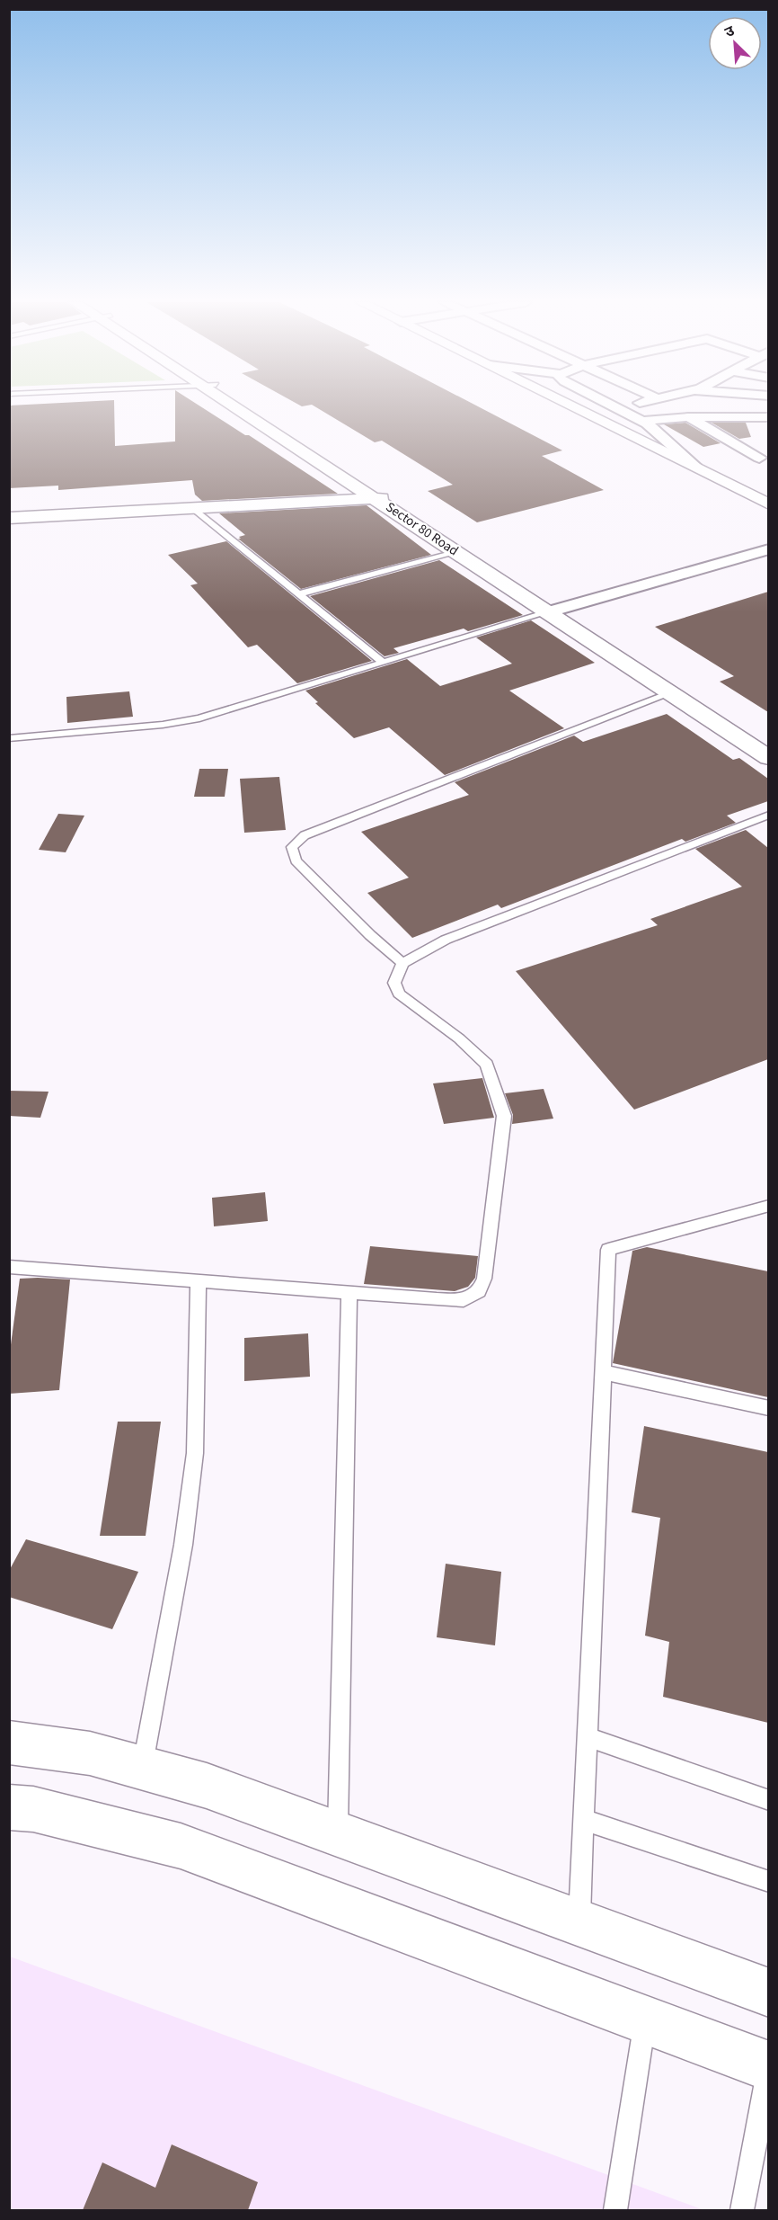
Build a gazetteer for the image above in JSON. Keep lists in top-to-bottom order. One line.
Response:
{"streets":{"street":["Sector 80 Road"]},"north":"top left"}
